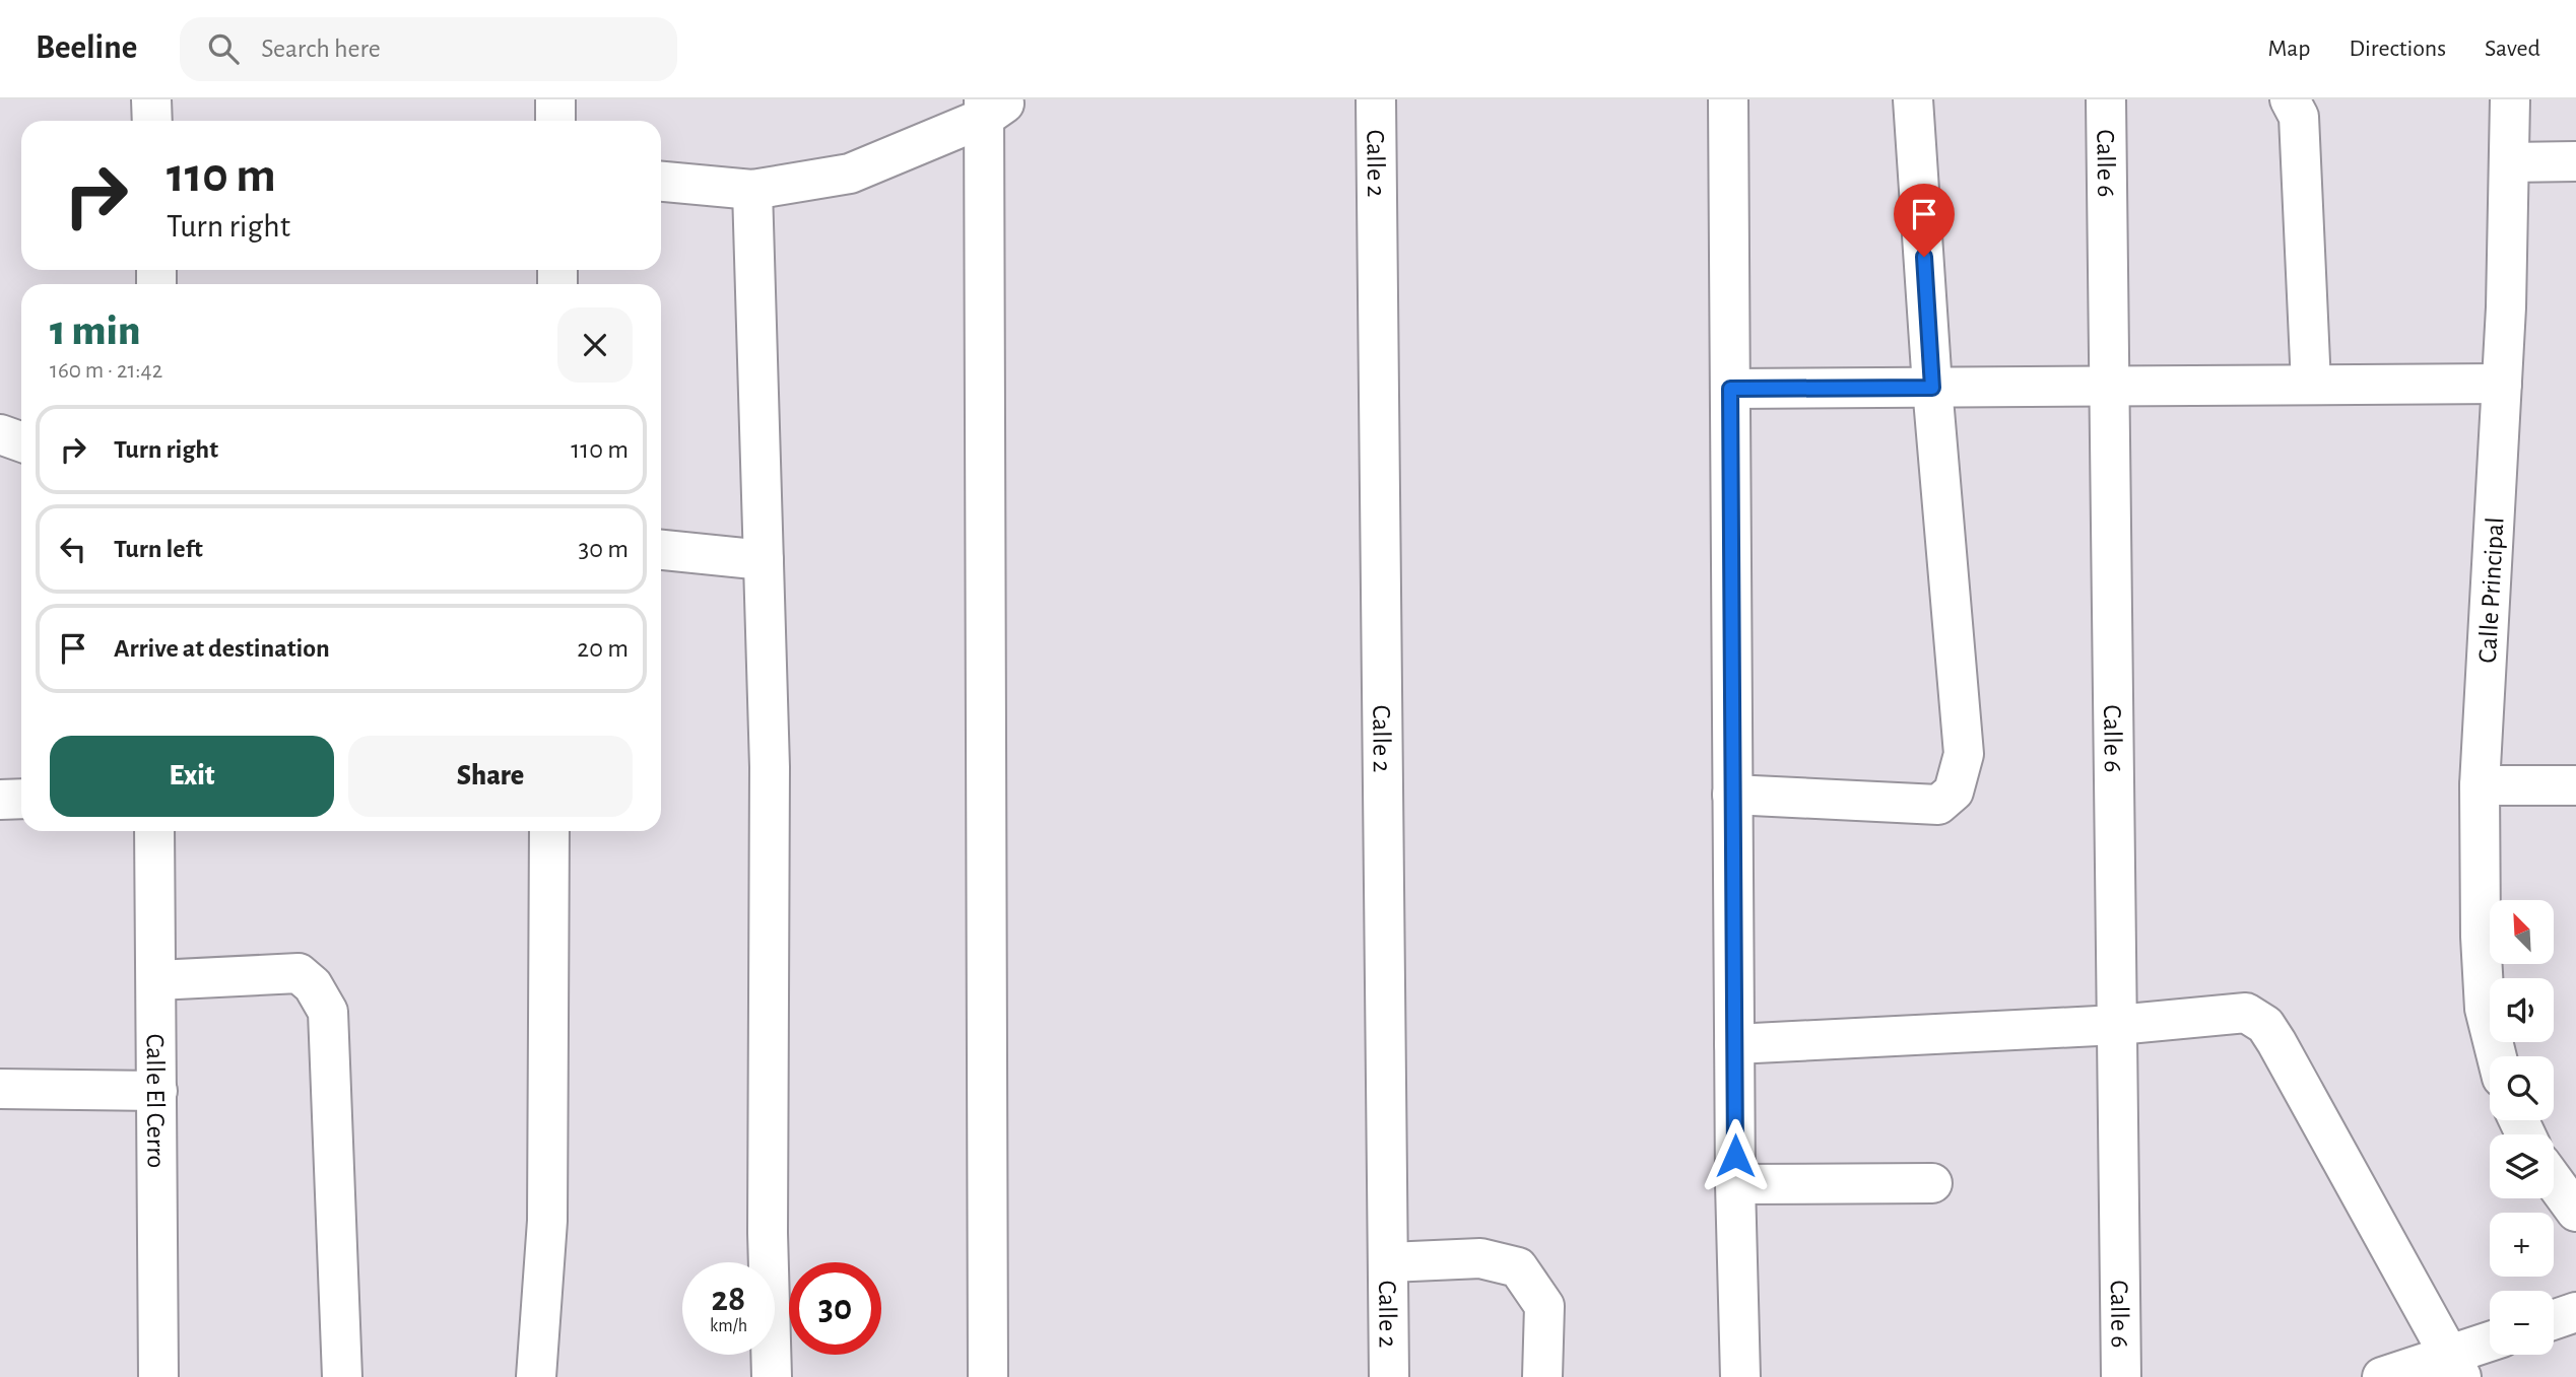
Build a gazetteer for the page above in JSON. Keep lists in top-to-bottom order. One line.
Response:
{"streets":{"street":["Calle 2","Calle 6","Calle Principal","Calle El Cerro"]},"north":"top left","page":{"header":"Beeline","search":"Search here","nav":["Map","Directions","Saved"],"turn":["110 m","Turn right"],"heading":["1 min","160 m · 21:42"],"list":[{"name":"Turn right","value":"110 m"},{"name":"Turn left","value":"30 m"},{"name":"Arrive at destination","value":"20 m"}],"buttons":["Exit","Share"],"map_buttons":["+","−"],"speed":"28 km/h","limit":"30"}}
